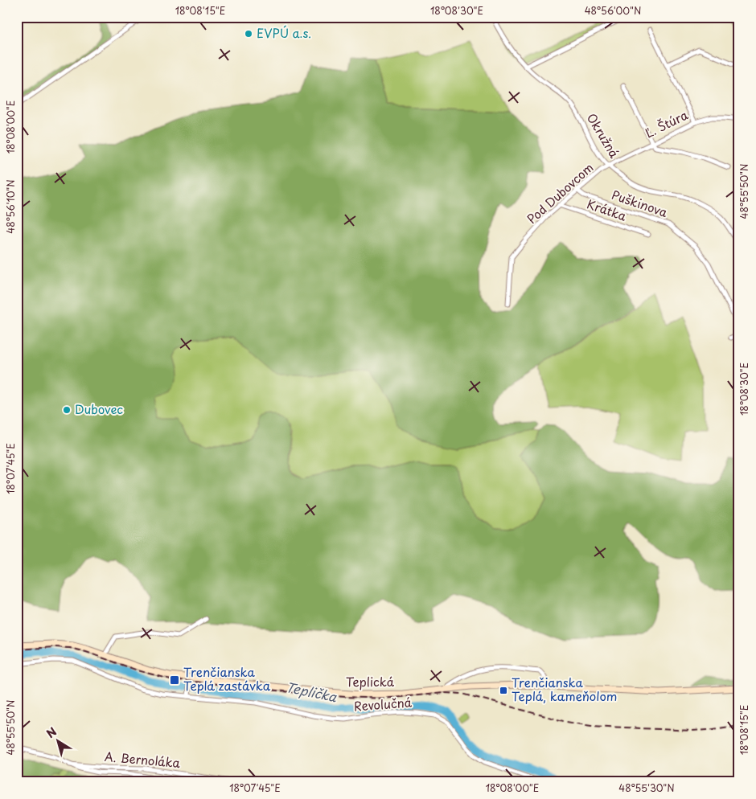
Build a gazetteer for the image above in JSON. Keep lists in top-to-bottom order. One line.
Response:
{"streets":{"main road":["Teplická"],"street":["Ľ. Štúra","Okružná","Pod Dubovcom","Puškinova","Krátka","Revolučná","A. Bernoláka"]},"crossings":[["Ľ. Štúra","Okružná"],["Ľ. Štúra","Pod Dubovcom"],["Okružná","Pod Dubovcom"],["Pod Dubovcom","Puškinova"],["Pod Dubovcom","Krátka"]],"water":["Teplička"],"places":{"other":["EVPÚ a.s.","Dubovec"],"transit":["Trenčianska Teplá zastávka","Trenčianska Teplá, kameňolom"]},"north":"top left","coordinates":["18°08'15\"E","18°08'30\"E","48°56'00\"N","18°08'00\"E","48°55'50\"N","48°56'10\"N","18°07'45\"E","48°55'30\"N"]}
